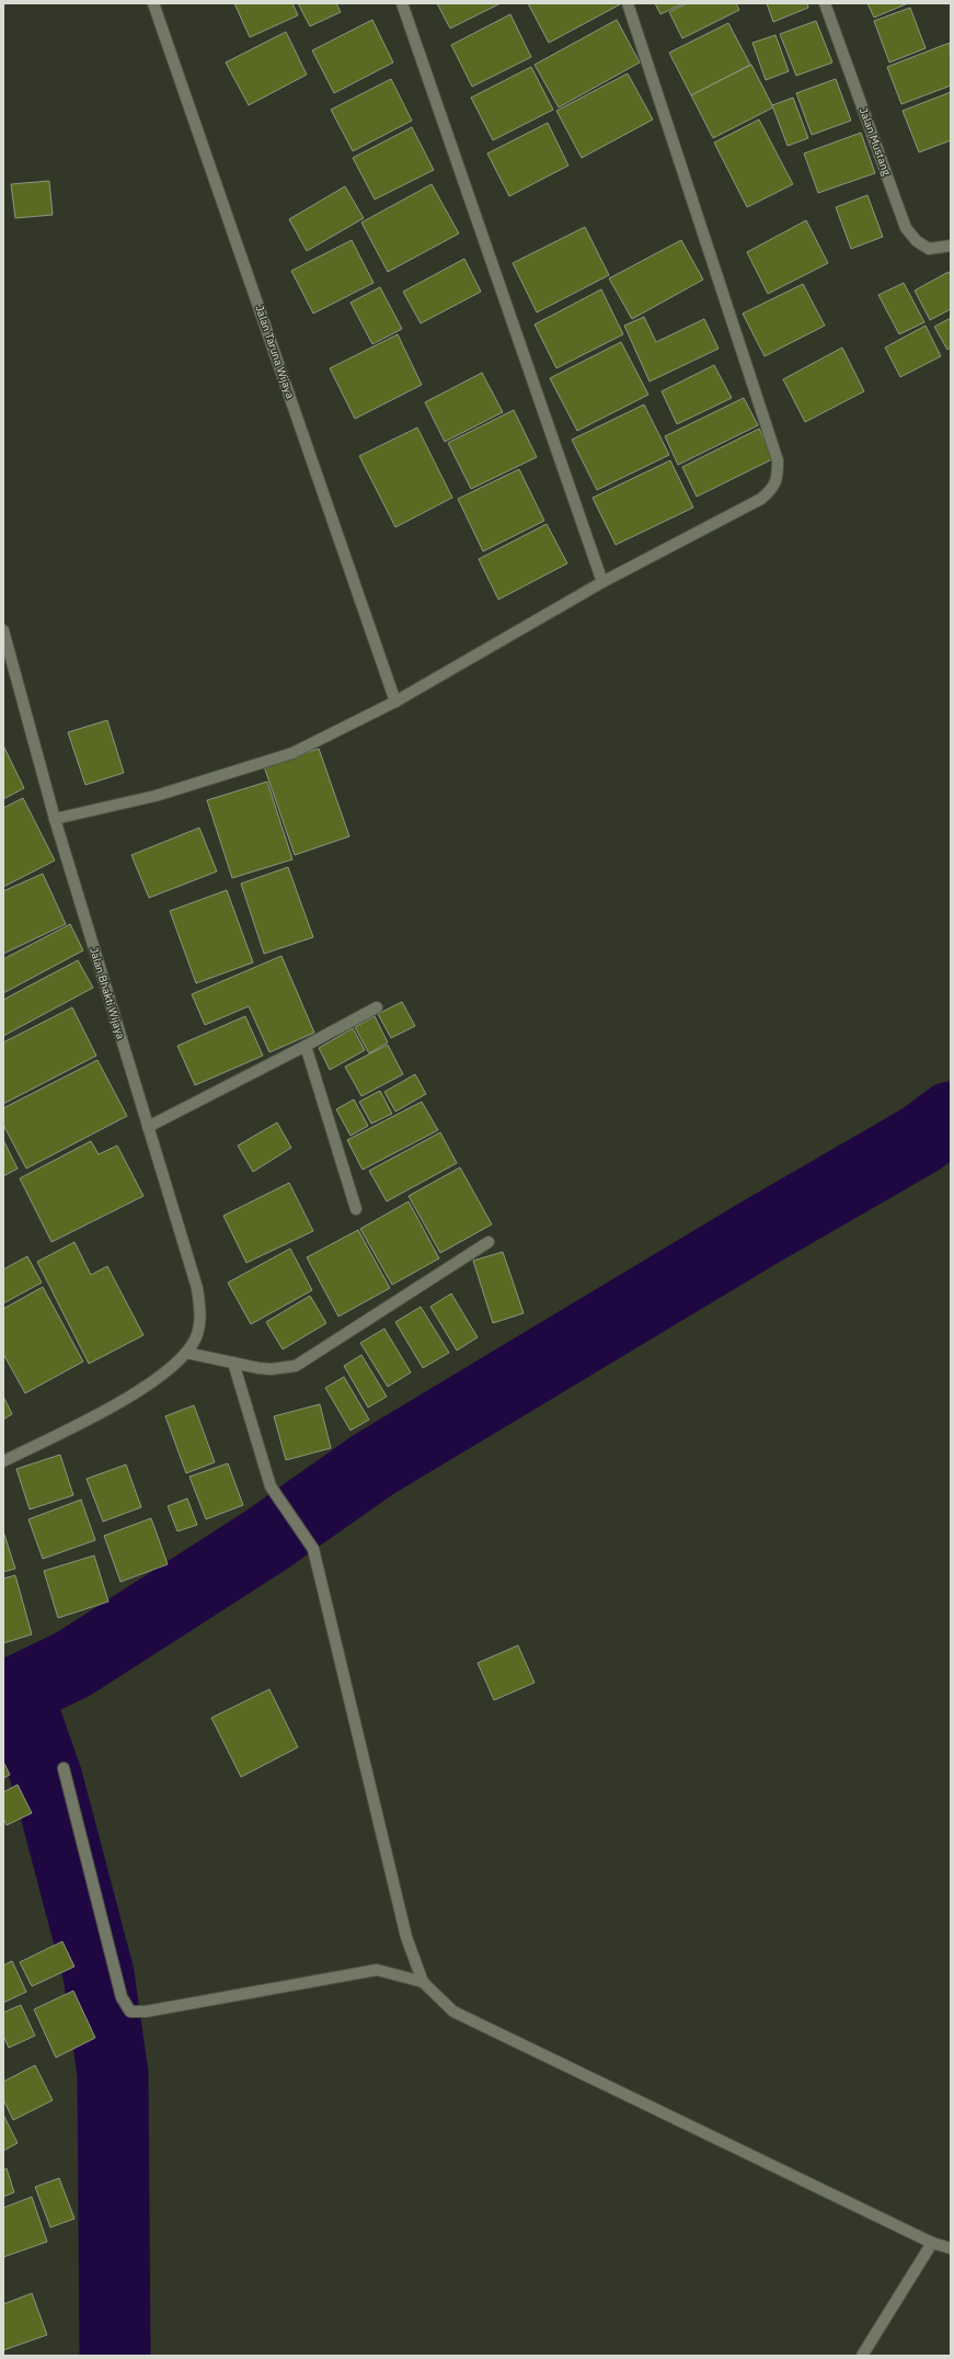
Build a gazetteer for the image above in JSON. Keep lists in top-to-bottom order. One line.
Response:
{"streets":{"street":["Jalan Mustang","Jalan Taruna Wijaya","Jalan Bhakti Wijaya"]}}
